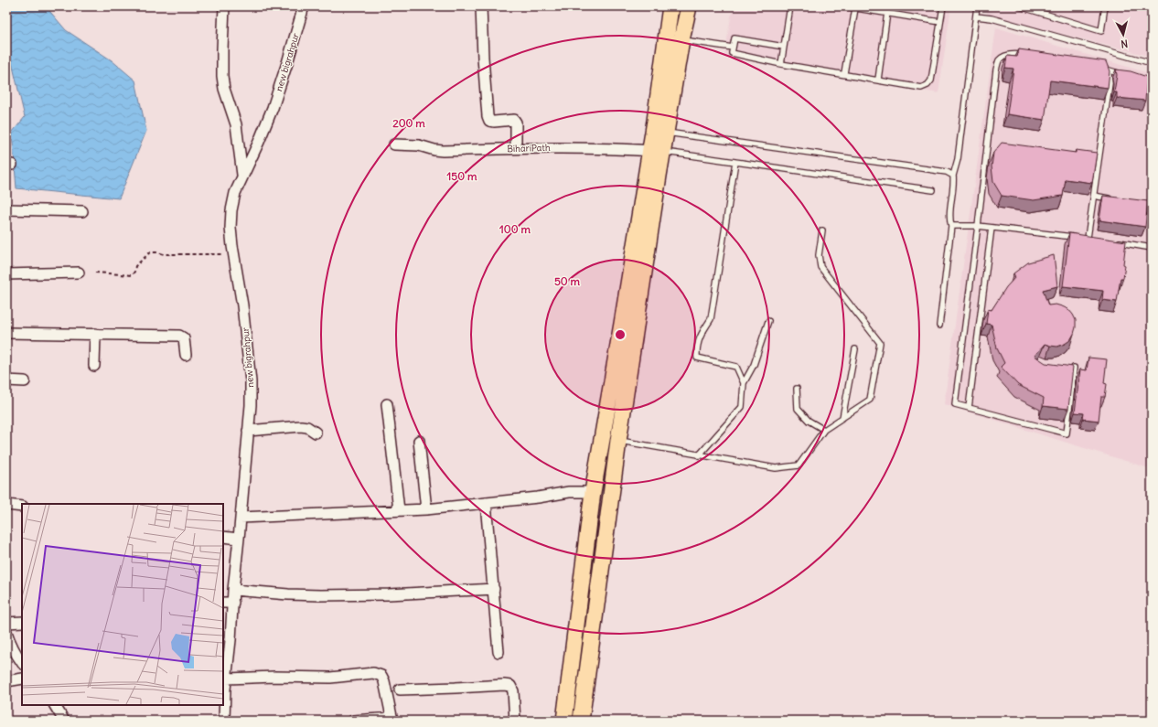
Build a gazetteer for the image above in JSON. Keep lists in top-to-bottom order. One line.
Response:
{"streets":{"street":["new bigrahpur","BihariPath"]},"north":"bottom","rings":["200 m","150 m","100 m","50 m"]}
